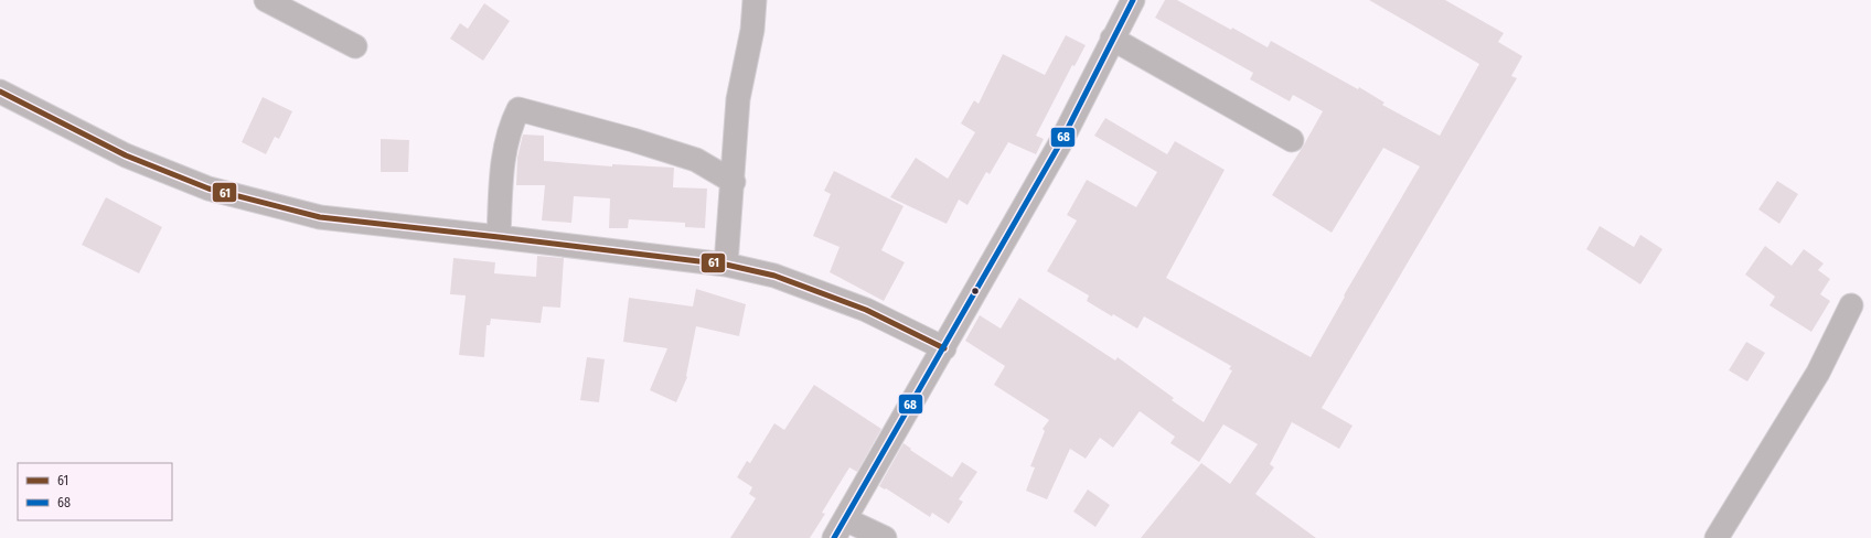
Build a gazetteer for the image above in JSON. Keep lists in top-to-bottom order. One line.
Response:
{"lines":["transit line 68","transit line 61"],"legend":["61","68"]}
